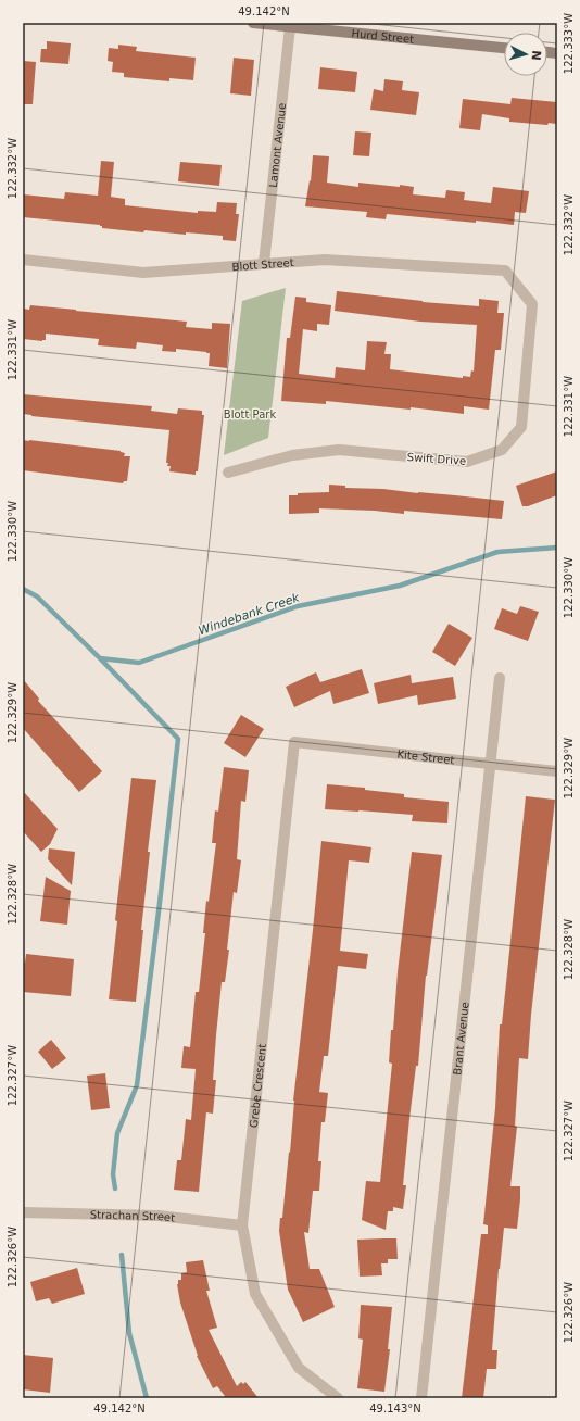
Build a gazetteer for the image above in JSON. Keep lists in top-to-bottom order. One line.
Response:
{"streets":{"street":["Hurd Street","Lamont Avenue","Blott Street","Swift Drive","Kite Street","Brant Avenue","Grebe Crescent","Strachan Street"]},"crossings":[["Hurd Street","Lamont Avenue"],["Lamont Avenue","Blott Street"],["Blott Street","Swift Drive"],["Kite Street","Brant Avenue"],["Kite Street","Grebe Crescent"],["Grebe Crescent","Strachan Street"]],"water":["Windebank Creek"],"parks":["Blott Park"],"north":"right","coordinates":["49.142°N","122.333°W","122.332°W","122.331°W","122.330°W","122.329°W","122.328°W","122.327°W","122.326°W","49.143°N"]}
